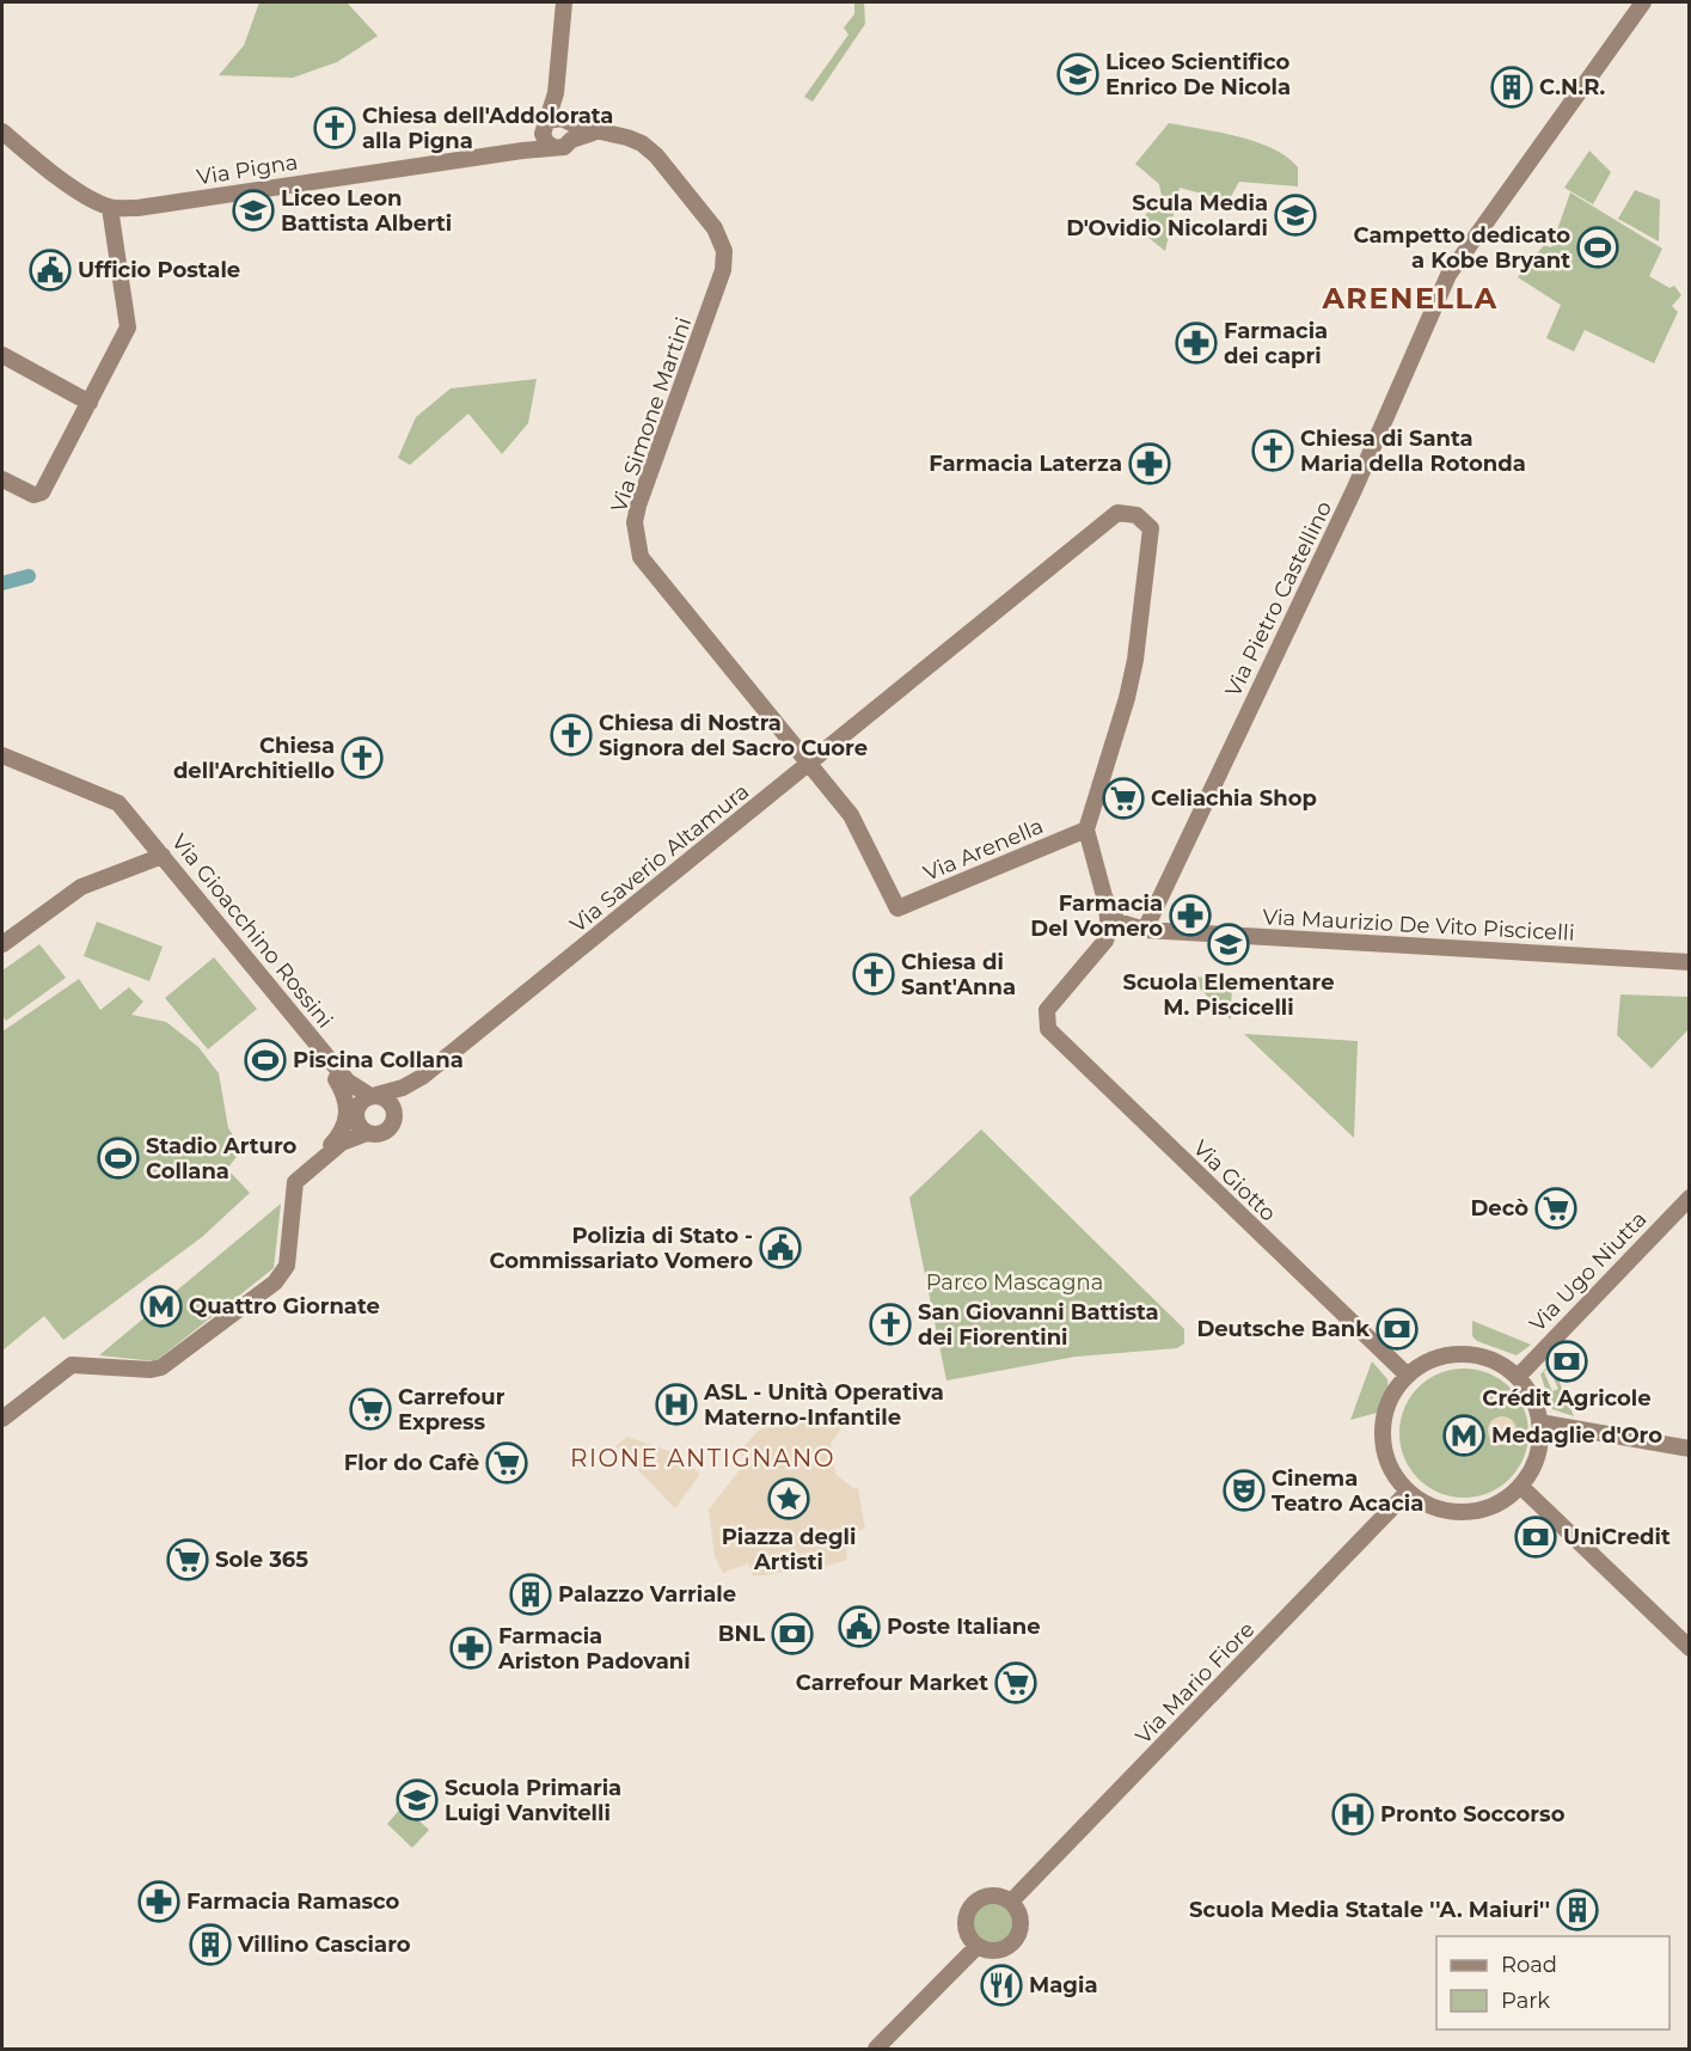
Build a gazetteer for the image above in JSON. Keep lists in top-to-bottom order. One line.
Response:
{"streets":{"main road":["Via Pigna","Via Simone Martini","Via Pietro Castellino","Via Arenella","Via Saverio Altamura","Via Maurizio De Vito Piscicelli","Via Gioacchino Rossini","Via Giotto","Via Ugo Niutta","Via Mario Fiore"]},"crossings":[["Via Pigna","Via Simone Martini"],["Via Simone Martini","Via Arenella"],["Via Simone Martini","Via Saverio Altamura"],["Via Pietro Castellino","Via Maurizio De Vito Piscicelli"],["Via Arenella","Via Saverio Altamura"],["Via Giotto","Via Ugo Niutta"],["Via Giotto","Via Mario Fiore"],["Via Ugo Niutta","Via Mario Fiore"]],"districts":["ARENELLA","RIONE ANTIGNANO"],"parks":["Parco Mascagna"],"places":{"school or university":["Liceo Scientifico Enrico De Nicola","Liceo Leon Battista Alberti","Scula Media D'Ovidio Nicolardi","Scuola Elementare M. Piscicelli","Scuola Primaria Luigi Vanvitelli"],"building":["C.N.R.","Palazzo Varriale","Scuola Media Statale ''A. Maiuri''","Villino Casciaro"],"church":["Chiesa dell'Addolorata alla Pigna","Chiesa di Santa Maria della Rotonda","Chiesa di Nostra Signora del Sacro Cuore","Chiesa dell'Architiello","Chiesa di Sant'Anna","San Giovanni Battista dei Fiorentini"],"sports":["Campetto dedicato a Kobe Bryant","Piscina Collana","Stadio Arturo Collana"],"public building":["Ufficio Postale","Polizia di Stato - Commissariato Vomero","Poste Italiane"],"pharmacy":["Farmacia dei capri","Farmacia Laterza","Farmacia Del Vomero","Farmacia Ariston Padovani","Farmacia Ramasco"],"supermarket":["Celiachia Shop","Decò","Carrefour Express","Flor do Cafè","Sole 365","Carrefour Market"],"metro station":["Quattro Giornate","Medaglie d'Oro"],"bank":["Deutsche Bank","Crédit Agricole","UniCredit","BNL"],"hospital":["ASL - Unità Operativa Materno-Infantile","Pronto Soccorso"],"theatre":["Cinema Teatro Acacia"],"place":["Piazza degli Artisti"],"restaurant":["Magia"]},"legend":["Road","Park"]}
